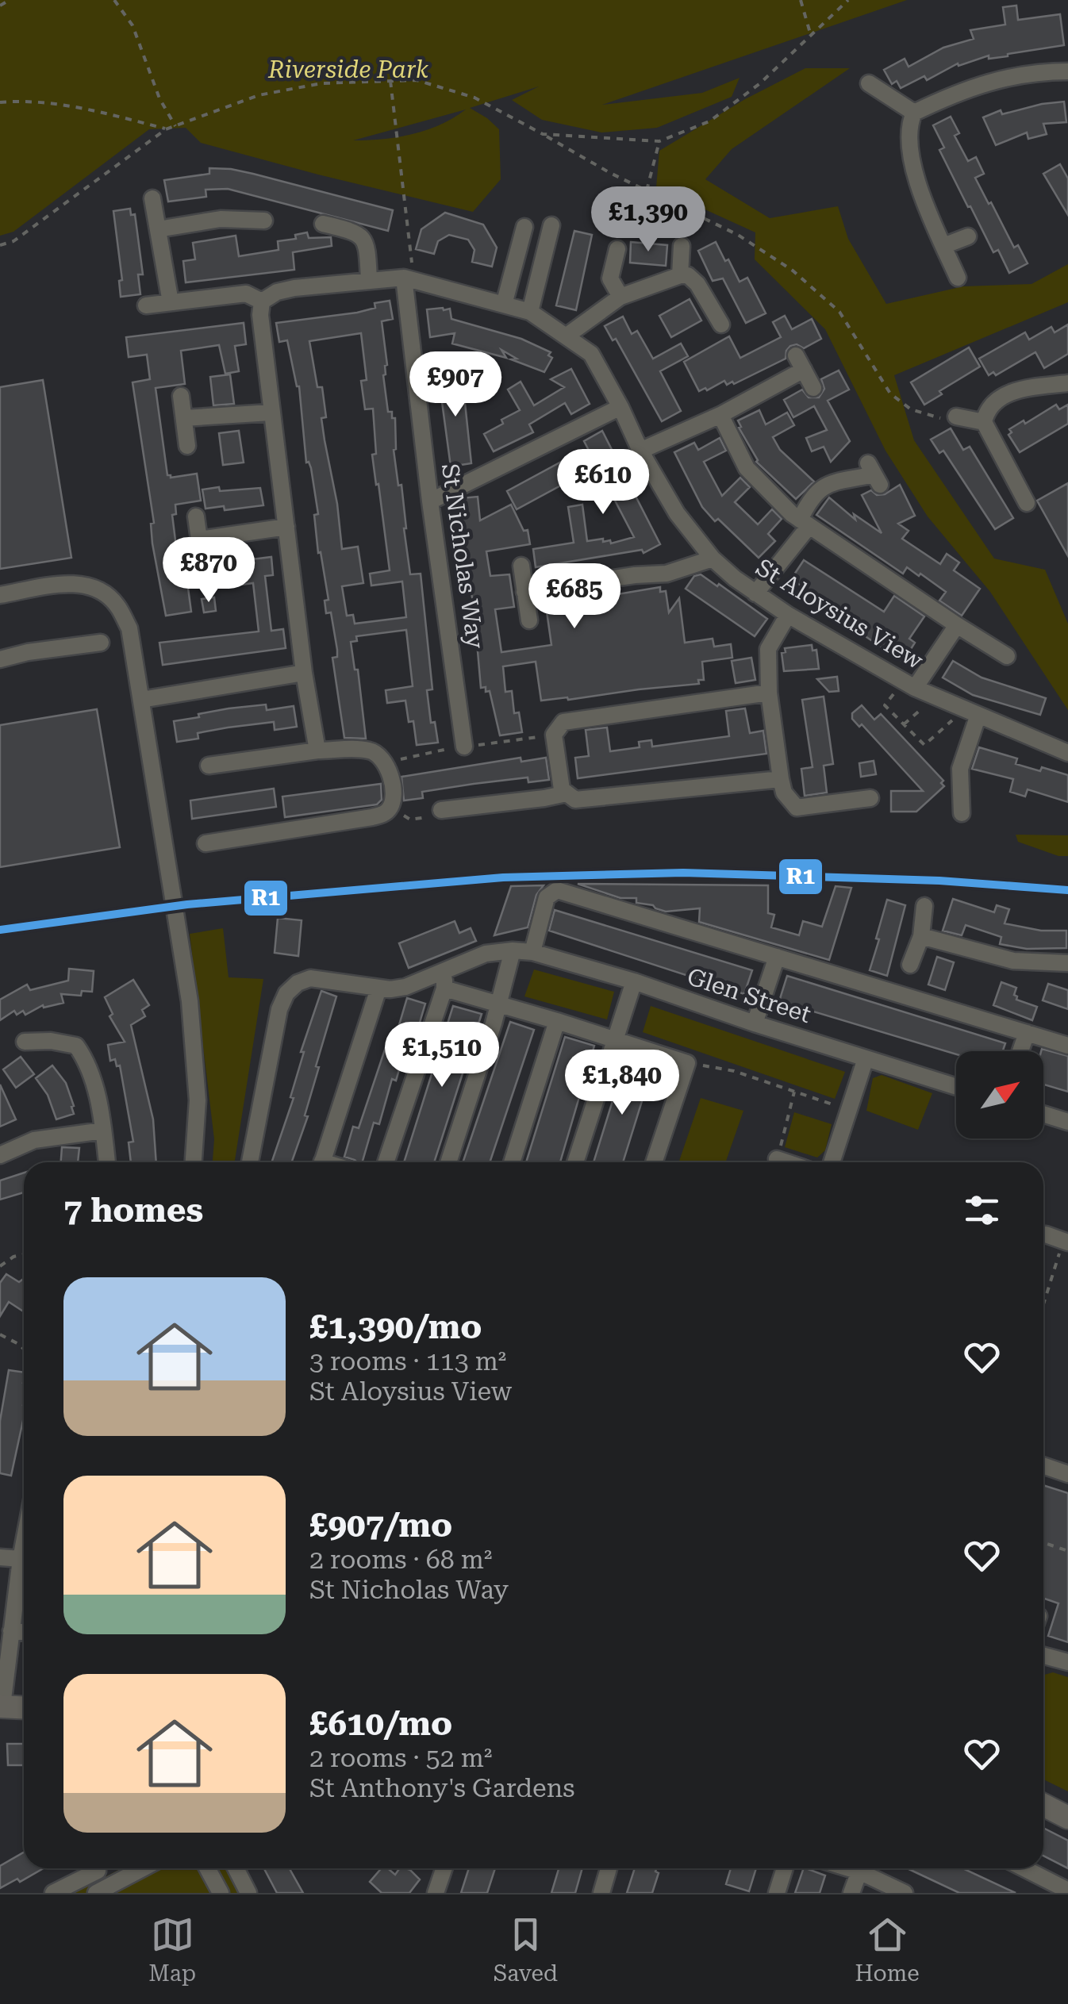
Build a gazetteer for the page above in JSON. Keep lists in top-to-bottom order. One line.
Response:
{"streets":{"street":["St Nicholas Way","St Aloysius View","Glen Street"]},"crossings":[["St Nicholas Way","St Aloysius View"]],"parks":["Riverside Park"],"lines":["transit line R1"],"north":"top right","page":{"price":["£1,390","£907","£610","£870","£685","£1,510","£1,840"],"heading":"7 homes","list":[{"name":"£1,390/mo","note":"3 rooms · 113 m² · St Aloysius View"},{"name":"£907/mo","note":"2 rooms · 68 m² · St Nicholas Way"},{"name":"£610/mo","note":"2 rooms · 52 m² · St Anthony's Gardens"}],"tabs":["Map","Saved","Home"]}}
